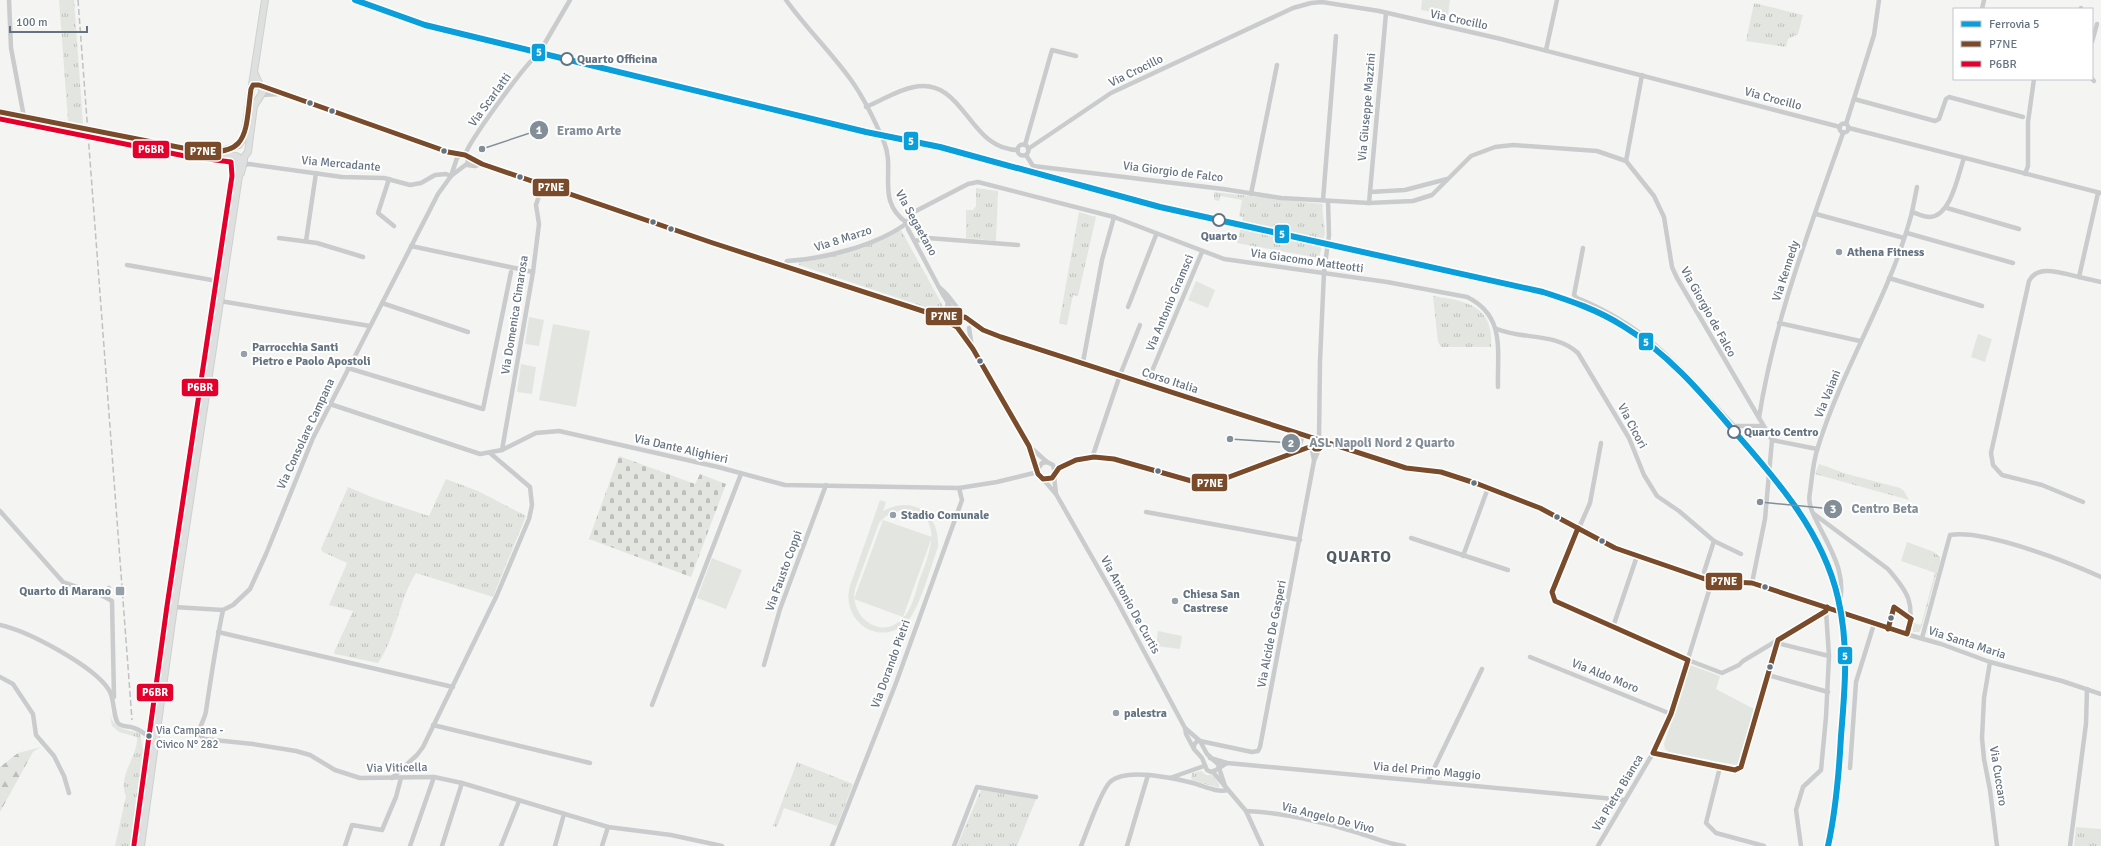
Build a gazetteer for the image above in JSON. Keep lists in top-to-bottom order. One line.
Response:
{"streets":{"street":["Via Crocillo","Via Scarlatti","Via Giuseppe Mazzini","Via Mercadante","Via Giorgio de Falco","VIa Segaetano","Via 8 Marzo","Via Giacomo Matteotti","Via Kennedy","Via Antonio Gramsci","Via Domenica Cimarosa","Corso Italia","Via Vaiani","Via Cicori","Via Consolare Campana","Via Dante Alighieri","Via Fausto Coppi","Via Antonio De Curtis","Via Alcide De Gasperi","Via Santa Maria","Via Dorando Pietri","Via Aldo Moro","Via Viticella","Via del Primo Maggio","Via Cuccaro","Via Pietra Bianca","Via Angelo De Vivo"]},"crossings":[["Via Crocillo","Via Giuseppe Mazzini"],["Via Scarlatti","Via Consolare Campana"],["Via Giuseppe Mazzini","Via Giorgio de Falco"],["Via Mercadante","Via Consolare Campana"],["Via Giorgio de Falco","Via Kennedy"],["VIa Segaetano","Via 8 Marzo"],["VIa Segaetano","Via Giacomo Matteotti"],["VIa Segaetano","Corso Italia"],["Via 8 Marzo","Via Giacomo Matteotti"],["Via Giacomo Matteotti","Via Antonio Gramsci"],["Via Giacomo Matteotti","Via Cicori"],["Via Antonio Gramsci","Corso Italia"],["Via Domenica Cimarosa","Via Dante Alighieri"],["Corso Italia","Via Santa Maria"],["Corso Italia","Via Pietra Bianca"],["Via Vaiani","Via Santa Maria"],["Via Consolare Campana","Via Dante Alighieri"],["Via Consolare Campana","Via Viticella"],["Via Dante Alighieri","Via Fausto Coppi"],["Via Dante Alighieri","Via Antonio De Curtis"],["Via Dante Alighieri","Via Dorando Pietri"],["Via Antonio De Curtis","Via Alcide De Gasperi"],["Via Antonio De Curtis","Via del Primo Maggio"],["Via Antonio De Curtis","Via Angelo De Vivo"],["Via Santa Maria","Via Cuccaro"],["Via Santa Maria","Via Pietra Bianca"],["Via Aldo Moro","Via Pietra Bianca"],["Via del Primo Maggio","Via Pietra Bianca"]],"districts":["QUARTO"],"places":{"other":["Quarto Officina","Eramo Arte","Quarto","Athena Fitness","Parrocchia Santi Pietro e Paolo Apostoli","Quarto Centro","ASL Napoli Nord 2 Quarto","Centro Beta","Stadio Comunale","Chiesa San Castrese","palestra","Via Campana - Civico N° 282"],"transit":["Quarto di Marano"]},"lines":["rail line 5","transit line P7NE","transit line P6BR"],"legend":["Ferrovia 5","P7NE","P6BR"],"scale_bar":"100 m"}
